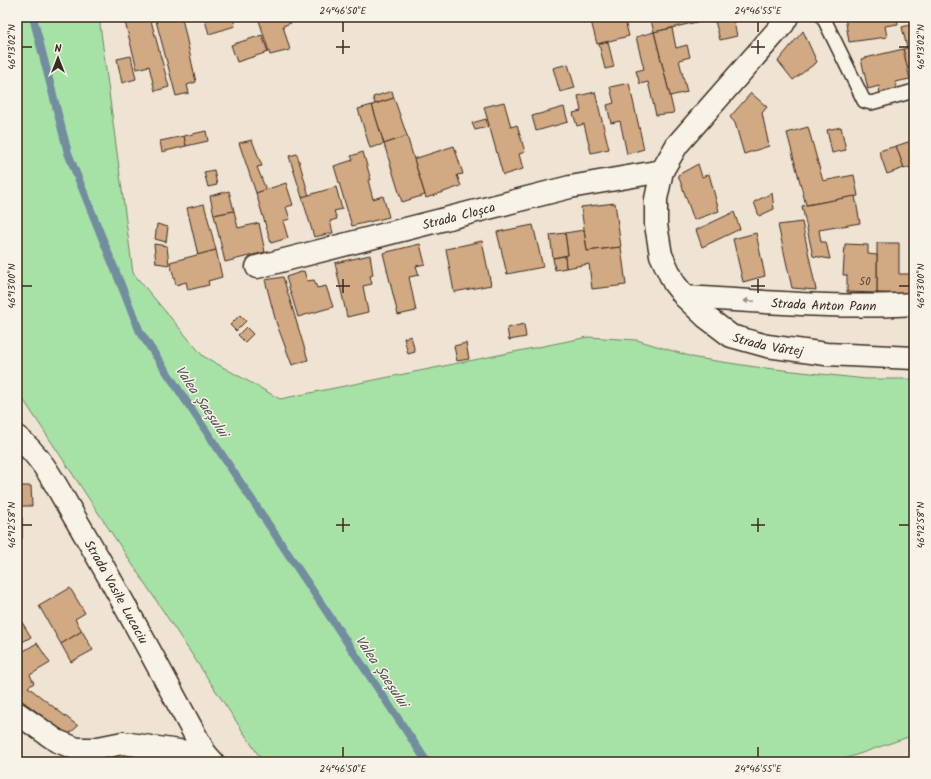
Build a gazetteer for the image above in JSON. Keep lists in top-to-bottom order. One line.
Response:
{"streets":{"street":["Strada Cloșca","Strada Anton Pann","Strada Vârtej","Strada Vasile Lucaciu"]},"crossings":[["Strada Cloșca","Strada Vârtej"],["Strada Anton Pann","Strada Vârtej"]],"one_way":["Strada Anton Pann"],"water":["Valea Șaeșului"],"house_numbers":["50"],"north":"top","coordinates":["24°46'50\"E","24°46'55\"E","46°13'02\"N","46°13'00\"N","46°12'58\"N"]}
